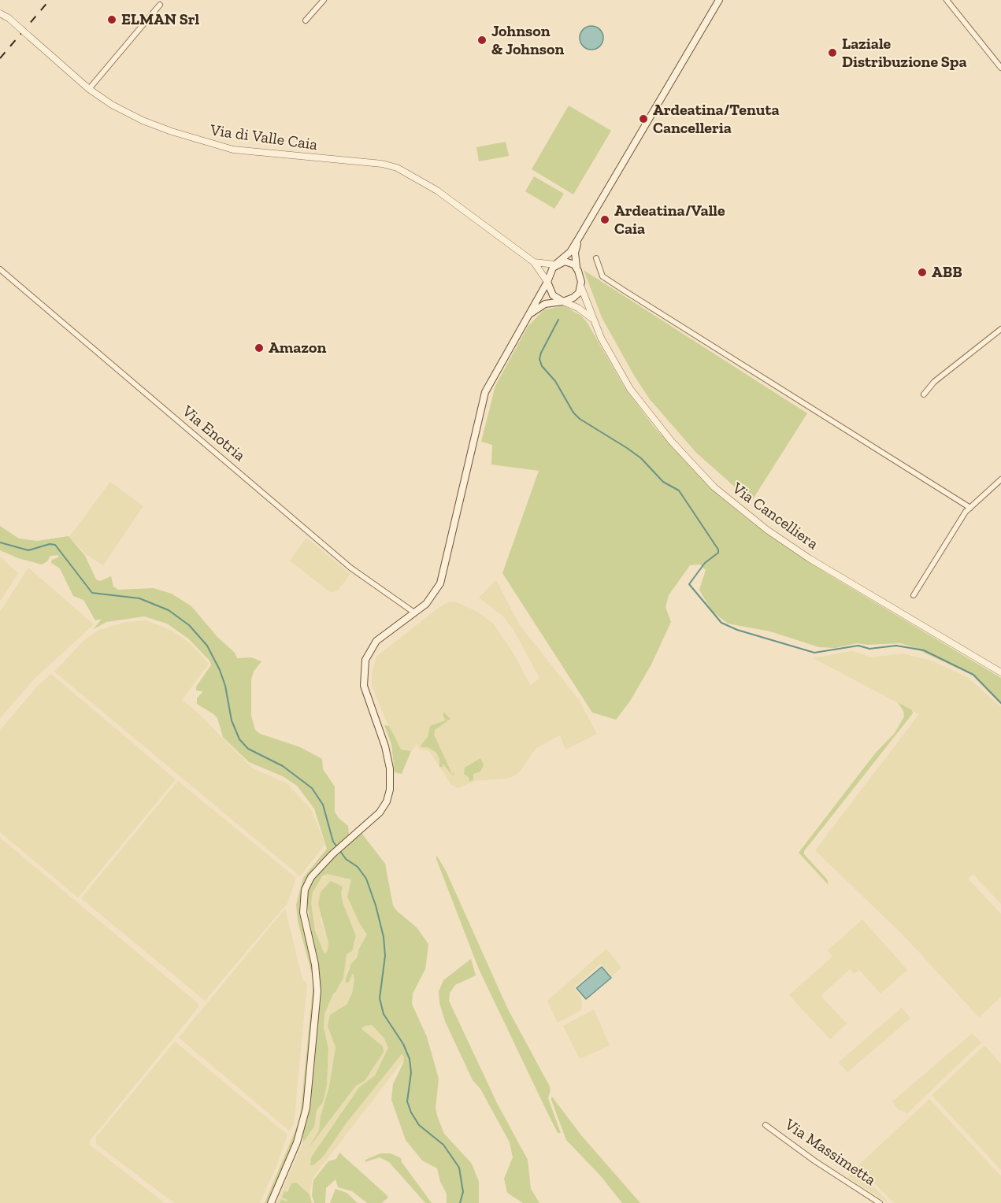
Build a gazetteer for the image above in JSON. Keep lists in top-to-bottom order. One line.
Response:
{"streets":{"street":["Via di Valle Caia","Via Enotria","Via Cancelliera","Via Massimetta"]},"crossings":[["Via di Valle Caia","Via Cancelliera"]],"places":["ELMAN Srl","Johnson & Johnson","Laziale Distribuzione Spa","Ardeatina/Tenuta Cancelleria","Ardeatina/Valle Caia","ABB","Amazon"]}
